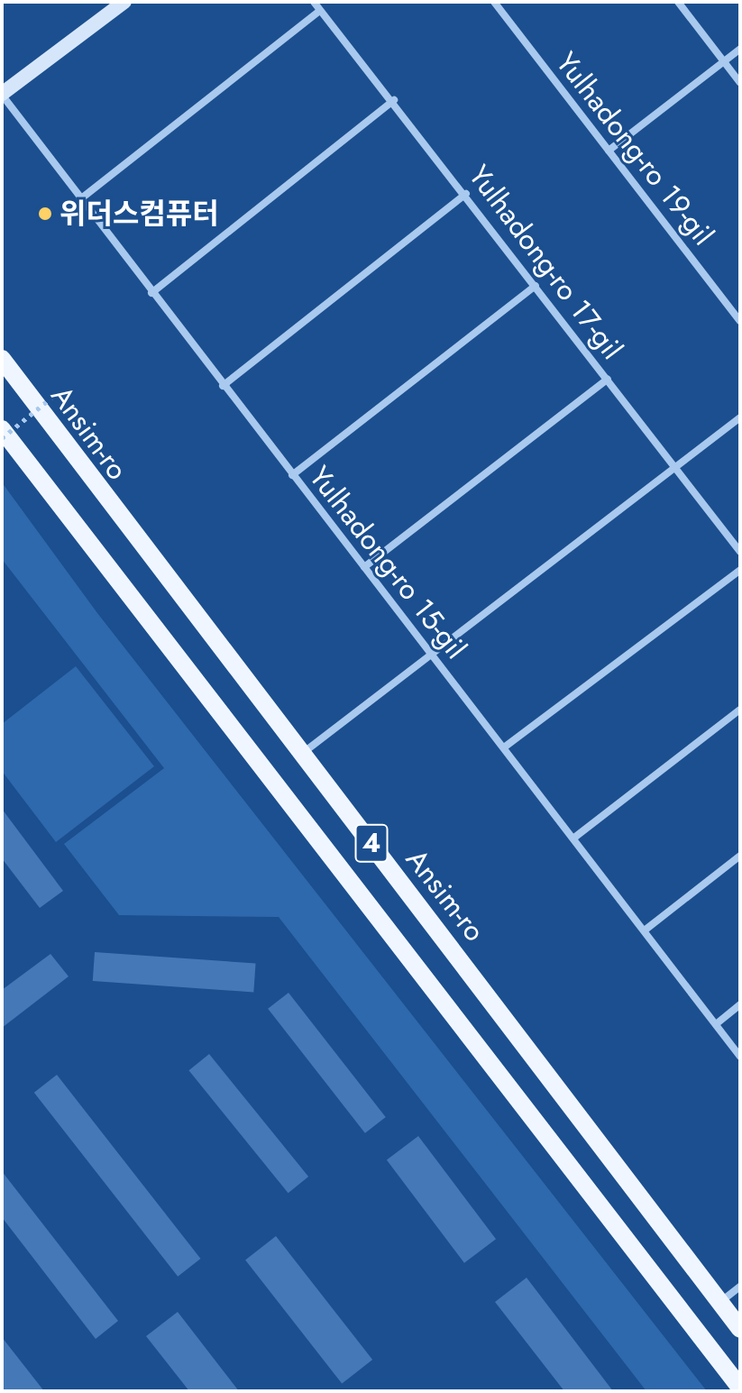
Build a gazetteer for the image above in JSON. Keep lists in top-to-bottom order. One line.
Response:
{"streets":{"main road":["Ansim-ro","4"],"street":["Yulhadong-ro 19-gil","Yulhadong-ro 17-gil","Yulhadong-ro 15-gil"]},"places":["위더스컴퓨터"]}
